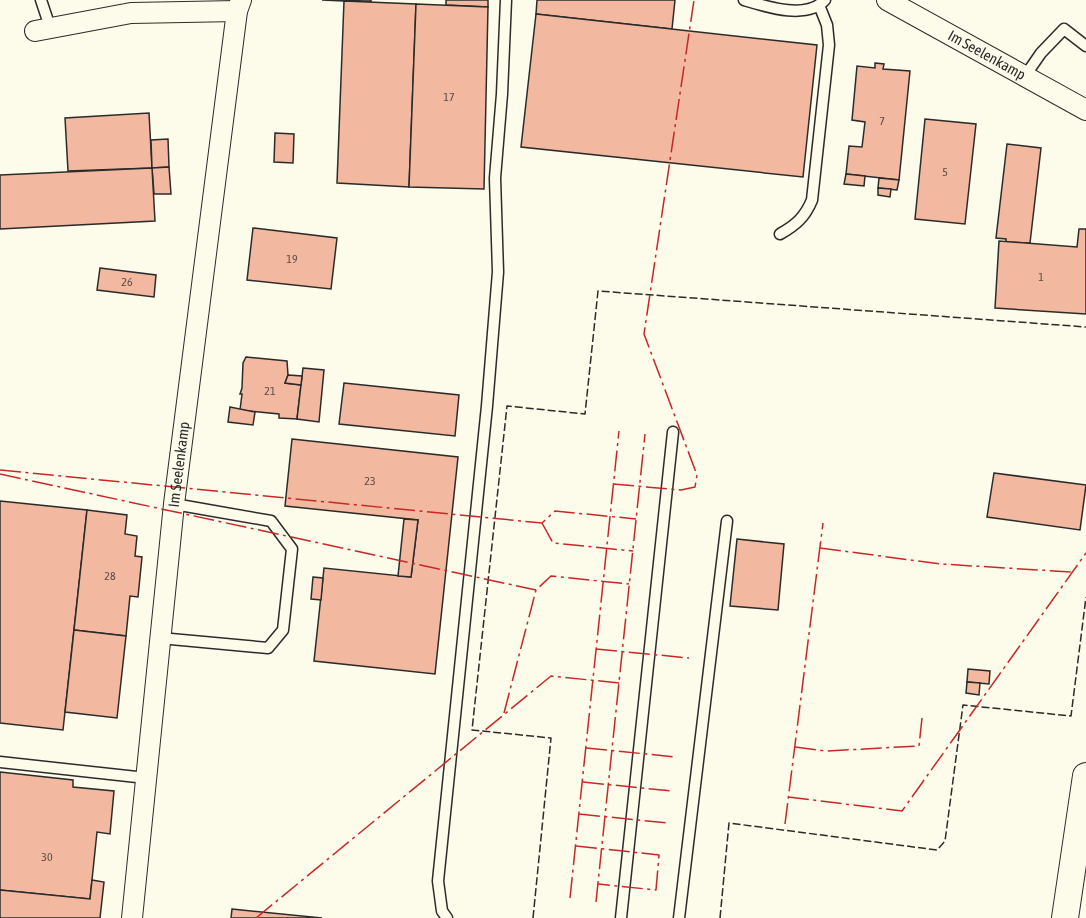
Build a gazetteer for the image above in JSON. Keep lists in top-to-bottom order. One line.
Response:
{"streets":{"street":["Im Seelenkamp"]},"house_numbers":["17","7","5","19","1","26","21","23","28","30"]}
